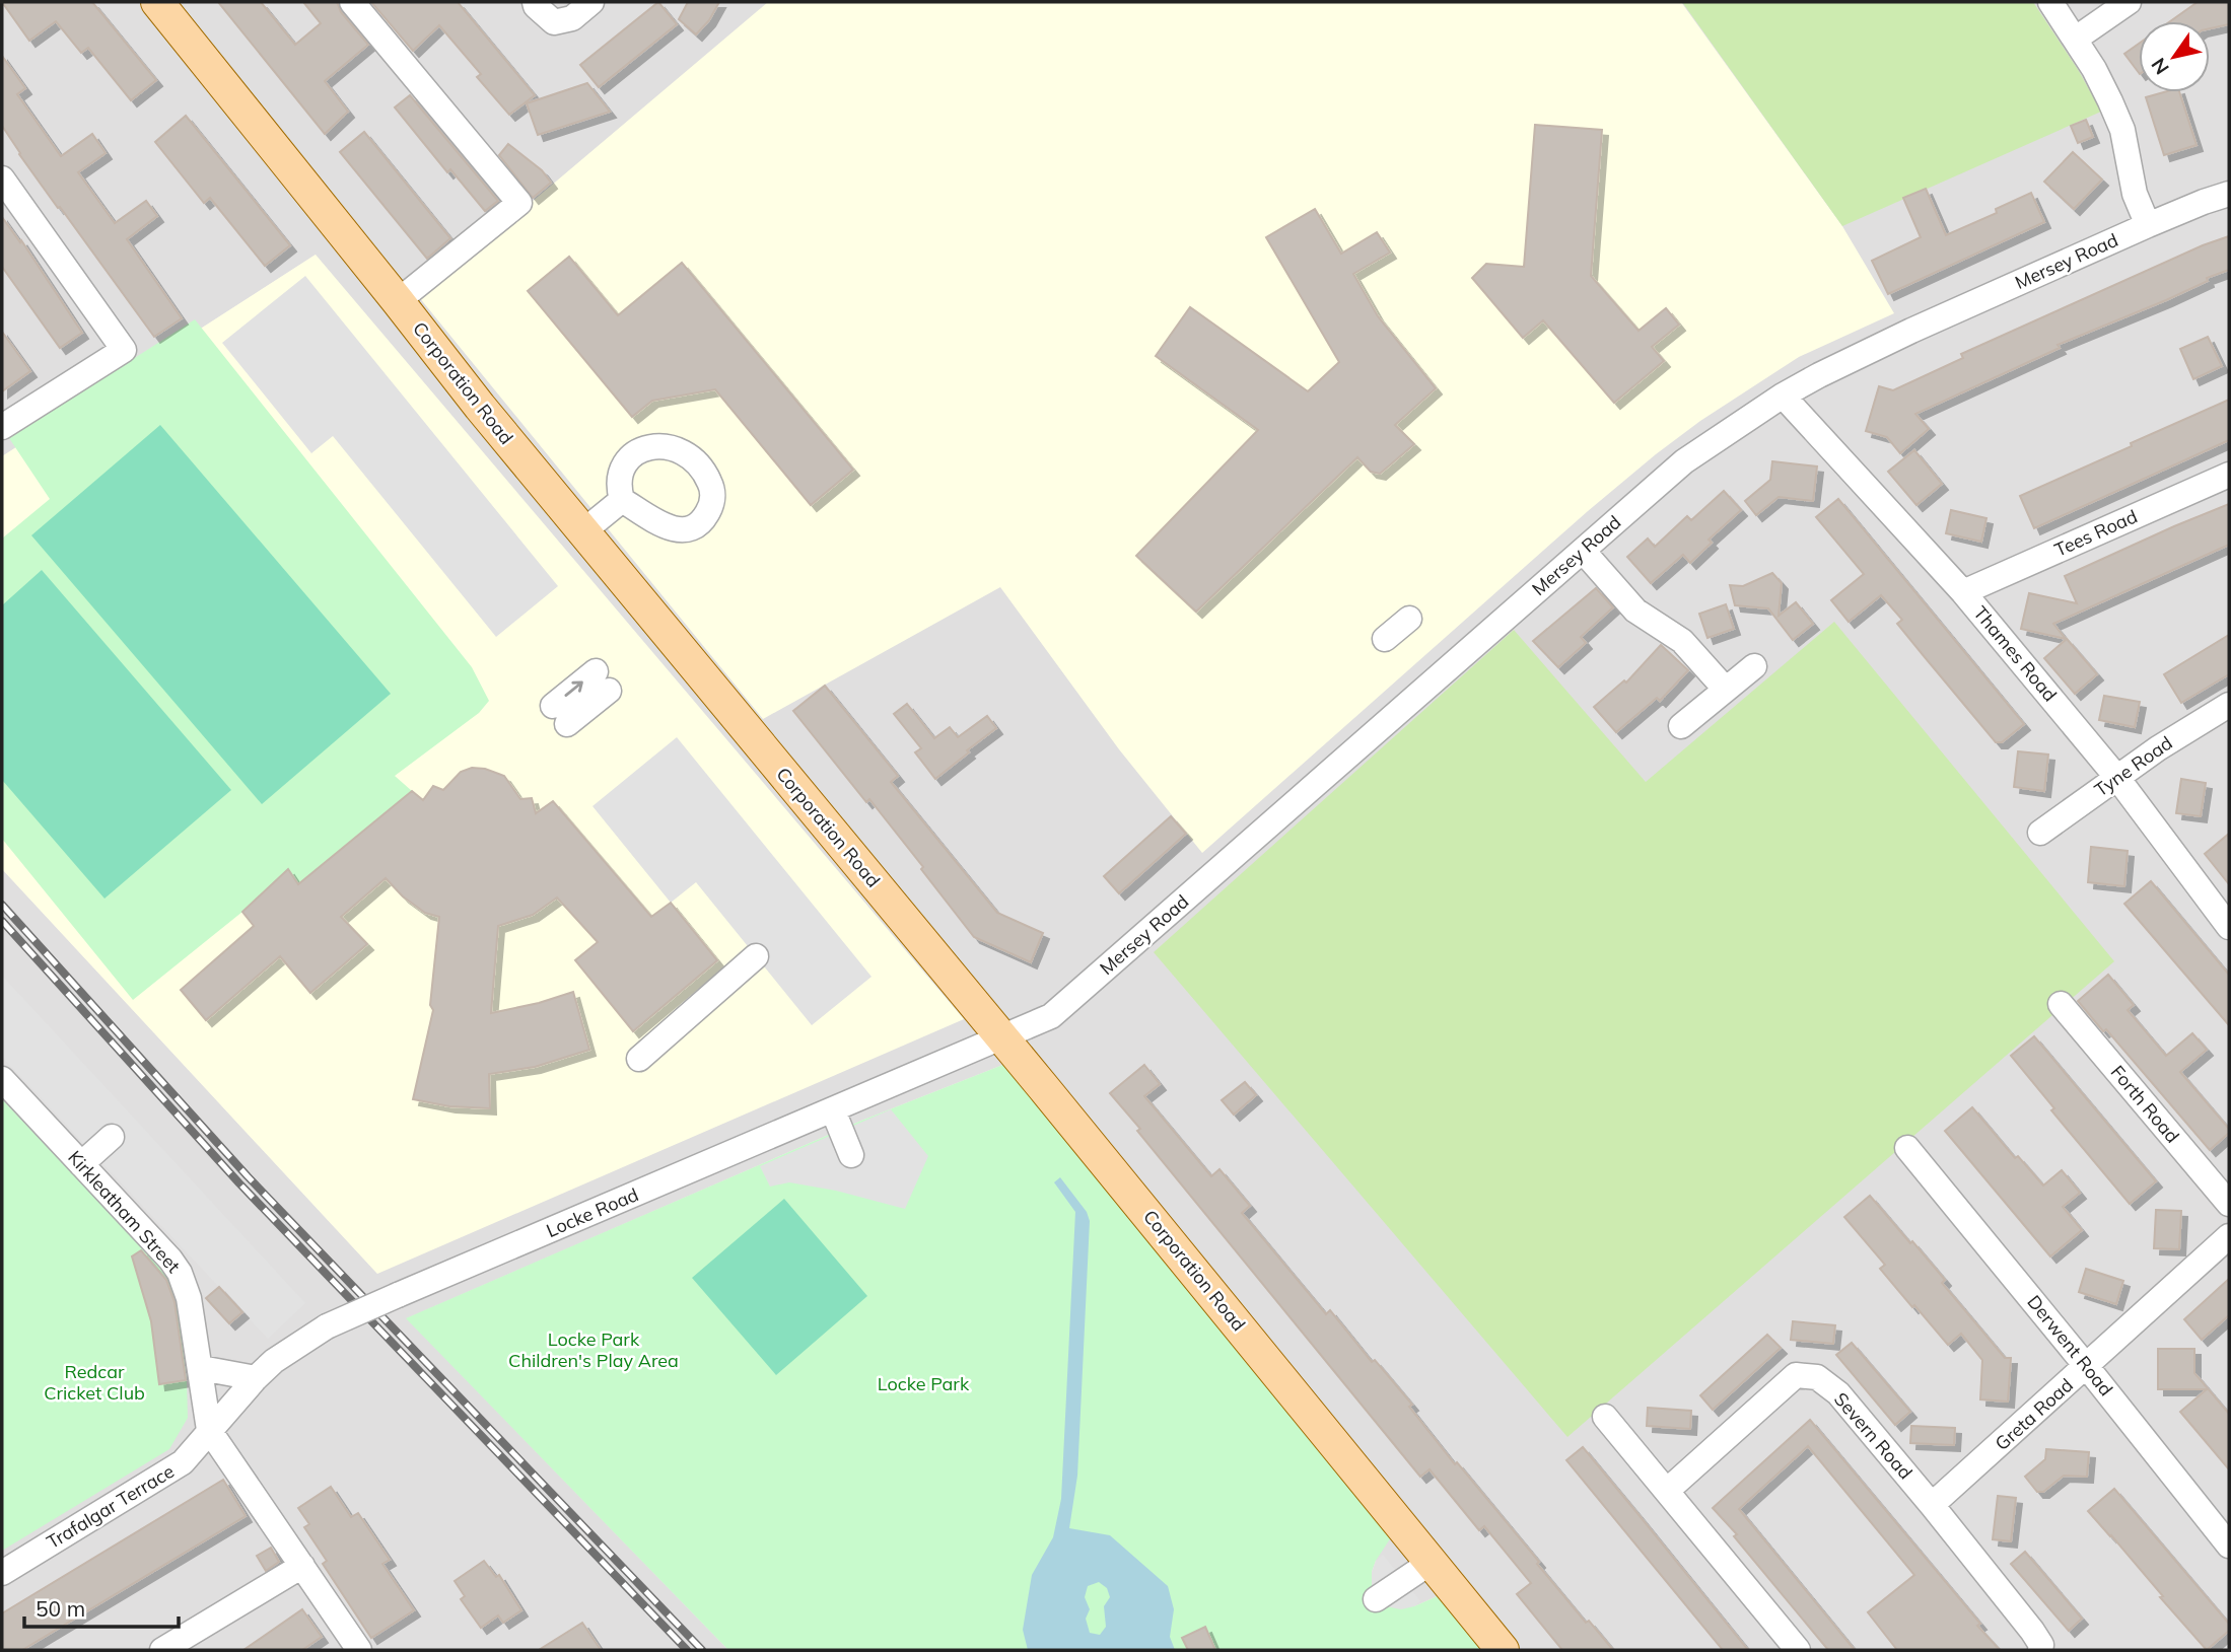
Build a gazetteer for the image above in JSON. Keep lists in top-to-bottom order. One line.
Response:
{"streets":{"main road":["Corporation Road"],"street":["Mersey Road","Tees Road","Thames Road","Tyne Road","Forth Road","Kirkleatham Street","Locke Road","Derwent Road","Greta Road","Severn Road","Trafalgar Terrace"]},"crossings":[["Mersey Road","Corporation Road"],["Mersey Road","Thames Road"],["Mersey Road","Locke Road"],["Corporation Road","Locke Road"],["Tees Road","Thames Road"],["Thames Road","Tyne Road"],["Kirkleatham Street","Locke Road"],["Kirkleatham Street","Trafalgar Terrace"],["Locke Road","Trafalgar Terrace"],["Derwent Road","Greta Road"],["Greta Road","Severn Road"]],"parks":["Locke Park Children's Play Area","Redcar Cricket Club","Locke Park"],"scale_bar":"50 m","north":"bottom left"}
